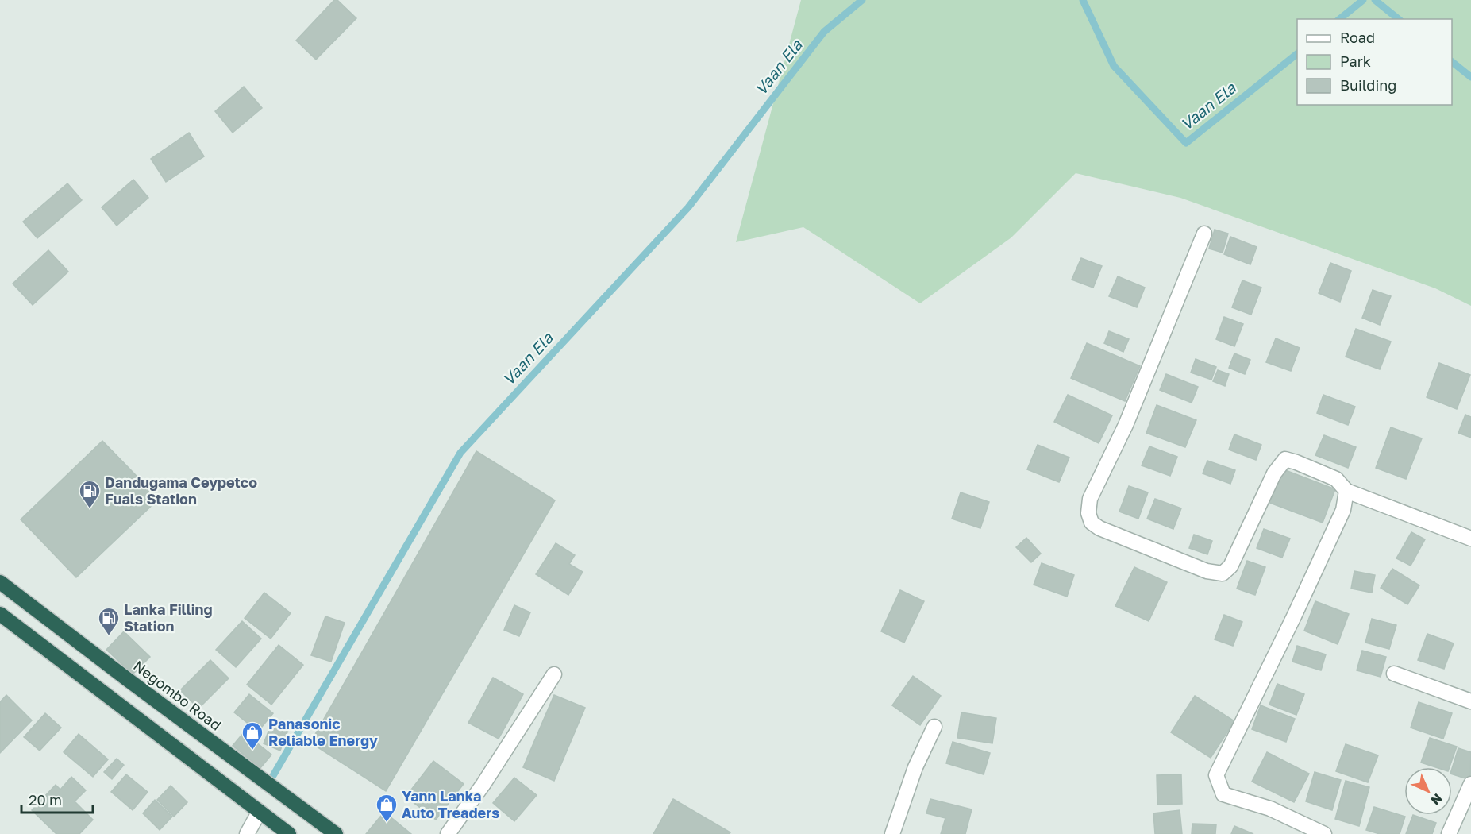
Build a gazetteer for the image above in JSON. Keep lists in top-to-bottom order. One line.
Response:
{"streets":{"highway":["Negombo Road"]},"water":["Vaan Ela"],"places":{"fuel station":["Dandugama Ceypetco Fuals Station","Lanka Filling Station"],"shop":["Panasonic Reliable Energy","Yann Lanka Auto Treaders"]},"legend":["Road","Park","Building"],"scale_bar":"20 m","north":"bottom right"}
